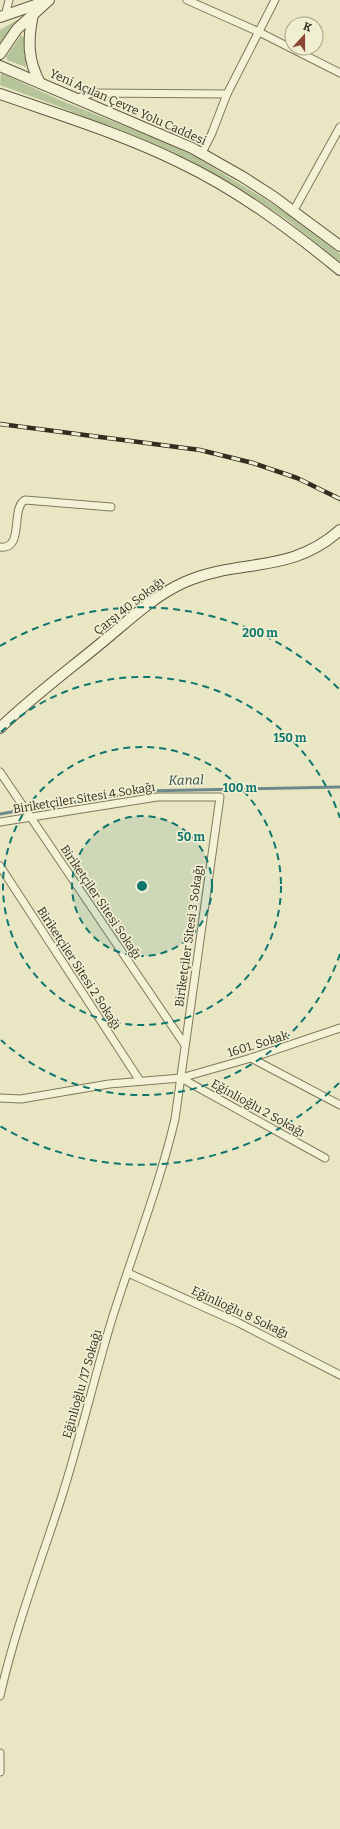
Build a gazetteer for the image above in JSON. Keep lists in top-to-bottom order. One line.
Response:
{"streets":{"main road":["Yeni Açılan Çevre Yolu Caddesi","Çarşı 40 Sokağı"],"street":["Biriketçiler Sitesi 4 Sokağı","Biriketçiler Sitesi Sokağı","Biriketçiler Sitesi 3 Sokağı","Biriketçiler Sitesi 2 Sokağı","1601. Sokak","Eğinlioğlu 2 Sokağı","Eğinlioğlu 8 Sokağı","Eğinlioğlu /17 Sokağı"]},"crossings":[["Biriketçiler Sitesi 4 Sokağı","Biriketçiler Sitesi Sokağı"],["Biriketçiler Sitesi 4 Sokağı","Biriketçiler Sitesi 3 Sokağı"],["Biriketçiler Sitesi Sokağı","Biriketçiler Sitesi 3 Sokağı"],["Biriketçiler Sitesi 3 Sokağı","1601. Sokak"],["Biriketçiler Sitesi 3 Sokağı","Eğinlioğlu 2 Sokağı"],["Biriketçiler Sitesi 3 Sokağı","Eğinlioğlu /17 Sokağı"],["Biriketçiler Sitesi 2 Sokağı","1601. Sokak"],["1601. Sokak","Eğinlioğlu 2 Sokağı"],["1601. Sokak","Eğinlioğlu /17 Sokağı"],["Eğinlioğlu 2 Sokağı","Eğinlioğlu /17 Sokağı"],["Eğinlioğlu 8 Sokağı","Eğinlioğlu /17 Sokağı"]],"water":["Kanal"],"north":"top","rings":["200 m","150 m","100 m","50 m"]}
